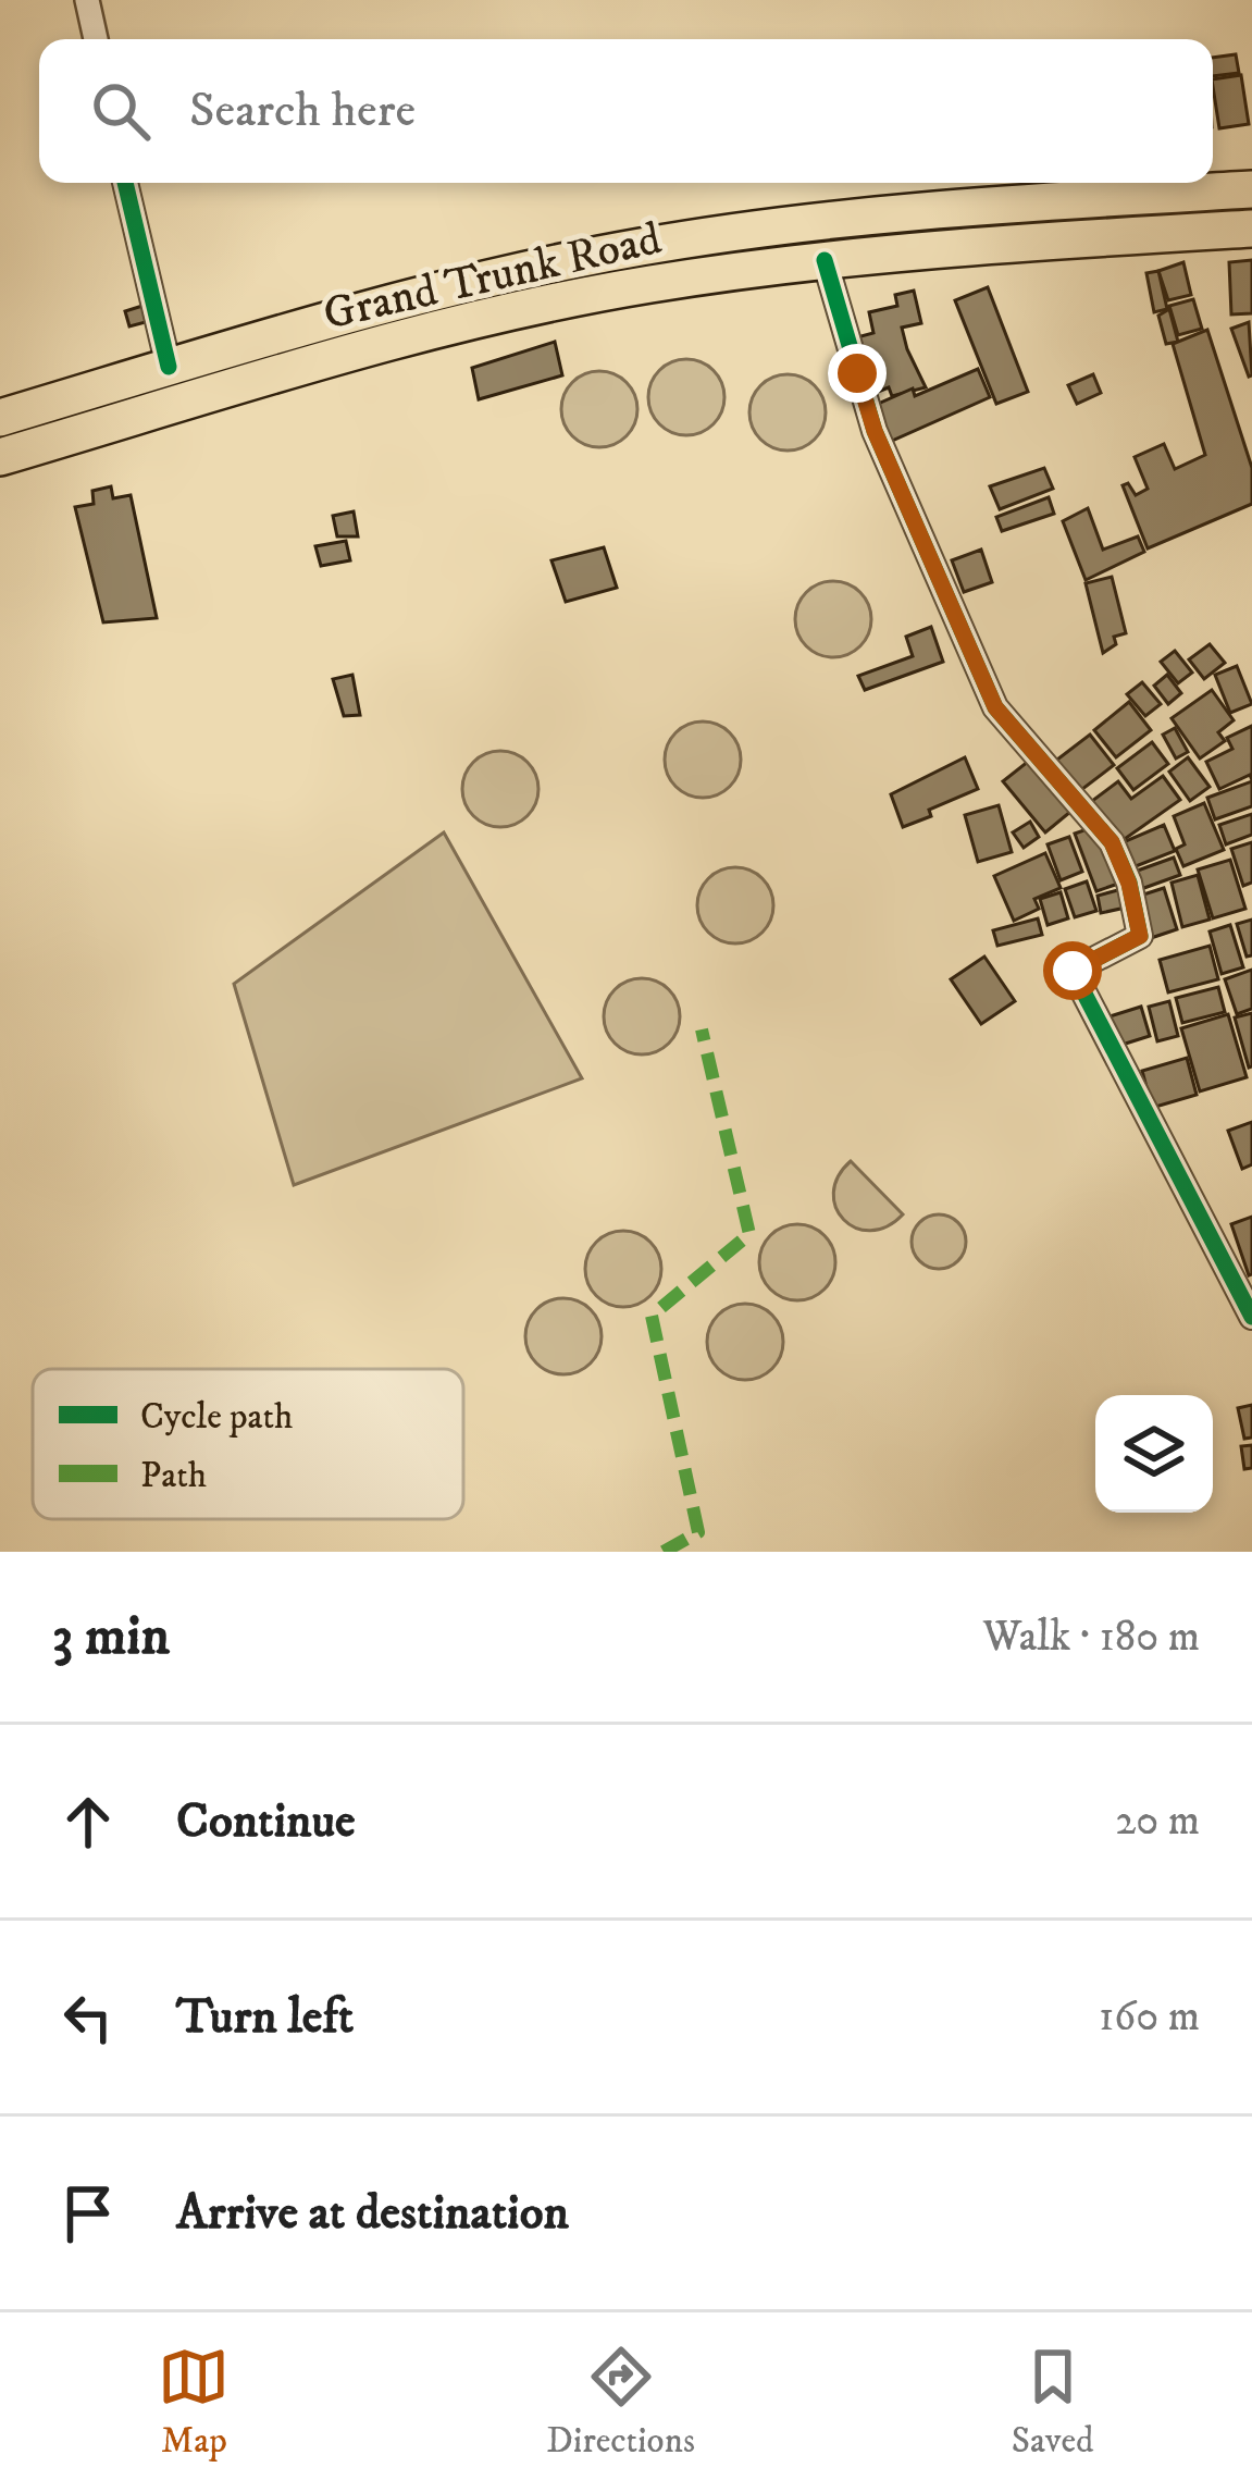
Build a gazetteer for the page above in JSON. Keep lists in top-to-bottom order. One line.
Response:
{"streets":{"highway":["Grand Trunk Road"]},"legend":["Cycle path","Path"],"page":{"search":"Search here","heading":["3 min","Walk · 180 m"],"list":[["Continue","20 m"],["Turn left","160 m"],"Arrive at destination"],"nav":["Map","Directions","Saved"]}}
